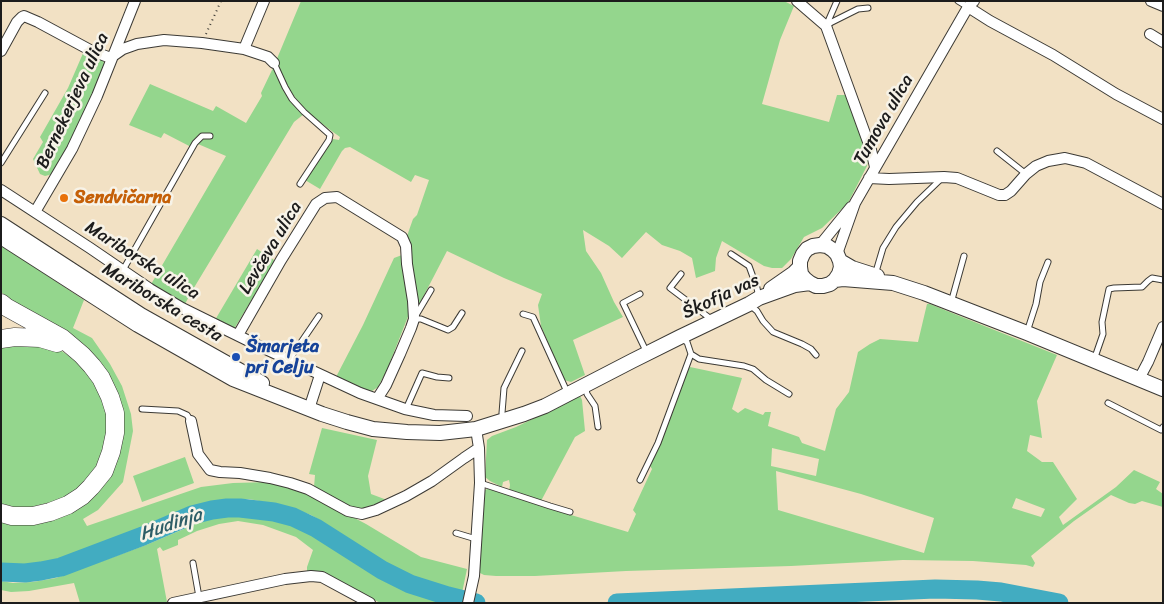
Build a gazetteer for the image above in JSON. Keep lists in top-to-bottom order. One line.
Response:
{"streets":{"main road":["Škofja vas","Mariborska cesta"],"street":["Bernekerjeva ulica","Tumova ulica","Levčeva ulica","Mariborska ulica"]},"crossings":[["Bernekerjeva ulica","Mariborska ulica"],["Tumova ulica","Škofja vas"],["Levčeva ulica","Mariborska ulica"],["Škofja vas","Mariborska cesta"]],"water":["Hudinja"],"places":["Sendvičarna","Šmarjeta pri Celju"]}
